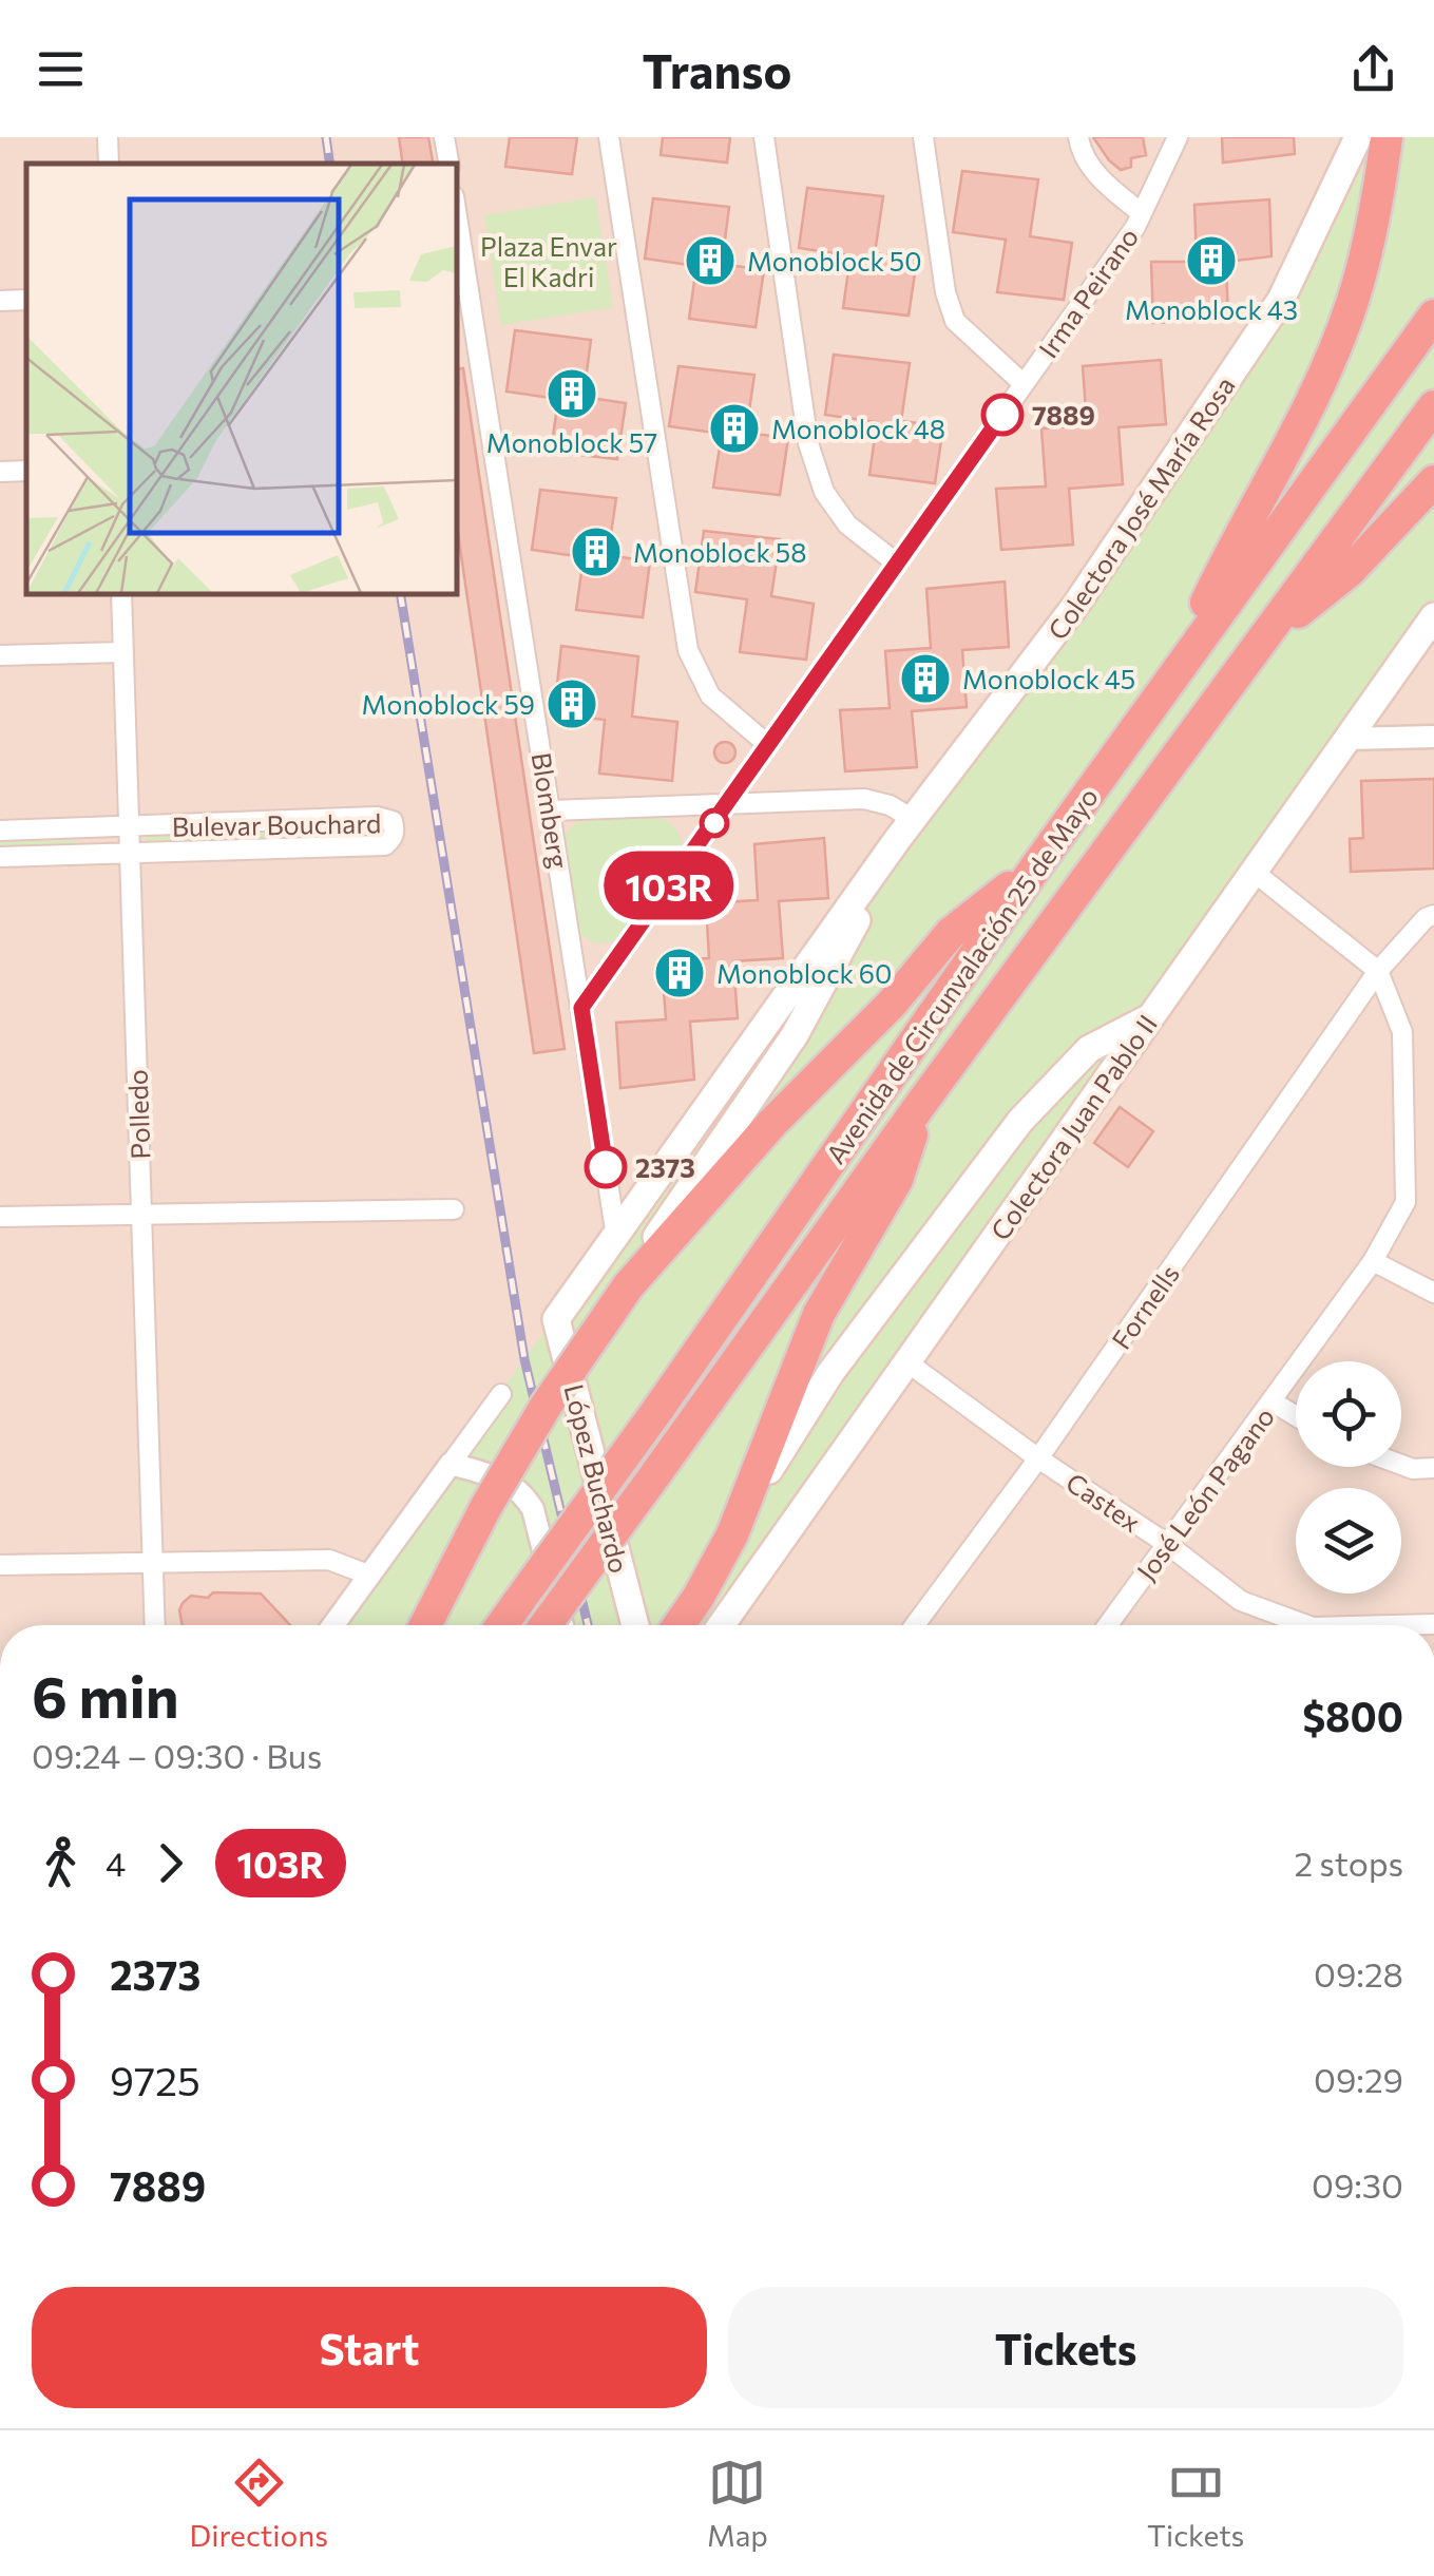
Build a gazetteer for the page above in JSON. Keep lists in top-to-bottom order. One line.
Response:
{"streets":{"highway":["Avenida de Circunvalación 25 de Mayo"],"main road":["Colectora José María Rosa","Colectora Juan Pablo II","López Buchardo"],"street":["Irma Peirano","Blomberg","Bulevar Bouchard","Polledo","Fornells","José León Pagano","Castex"]},"crossings":[["Irma Peirano","Blomberg"],["Colectora José María Rosa","Blomberg"],["Colectora José María Rosa","López Buchardo"],["Bulevar Bouchard","Polledo"],["Colectora Juan Pablo II","José León Pagano"],["Colectora Juan Pablo II","Castex"],["Fornells","José León Pagano"],["Fornells","Castex"],["José León Pagano","Castex"]],"parks":["Plaza Envar El Kadri"],"places":{"building":["Monoblock 50","Monoblock 43","Monoblock 57","Monoblock 48","Monoblock 58","Monoblock 45","Monoblock 59","Monoblock 60"],"other":["7889","2373"]},"lines":["bus line 103R"],"page":{"header":"Transo","on_map":"103R","heading":["6 min","09:24 – 09:30 · Bus","$800"],"legs":["4","103R","2 stops"],"list":[{"name":"2373","value":"09:28"},{"name":"9725","value":"09:29"},{"name":"7889","value":"09:30"}],"buttons":["Start","Tickets"],"tabs":["Directions","Map","Tickets"]}}
